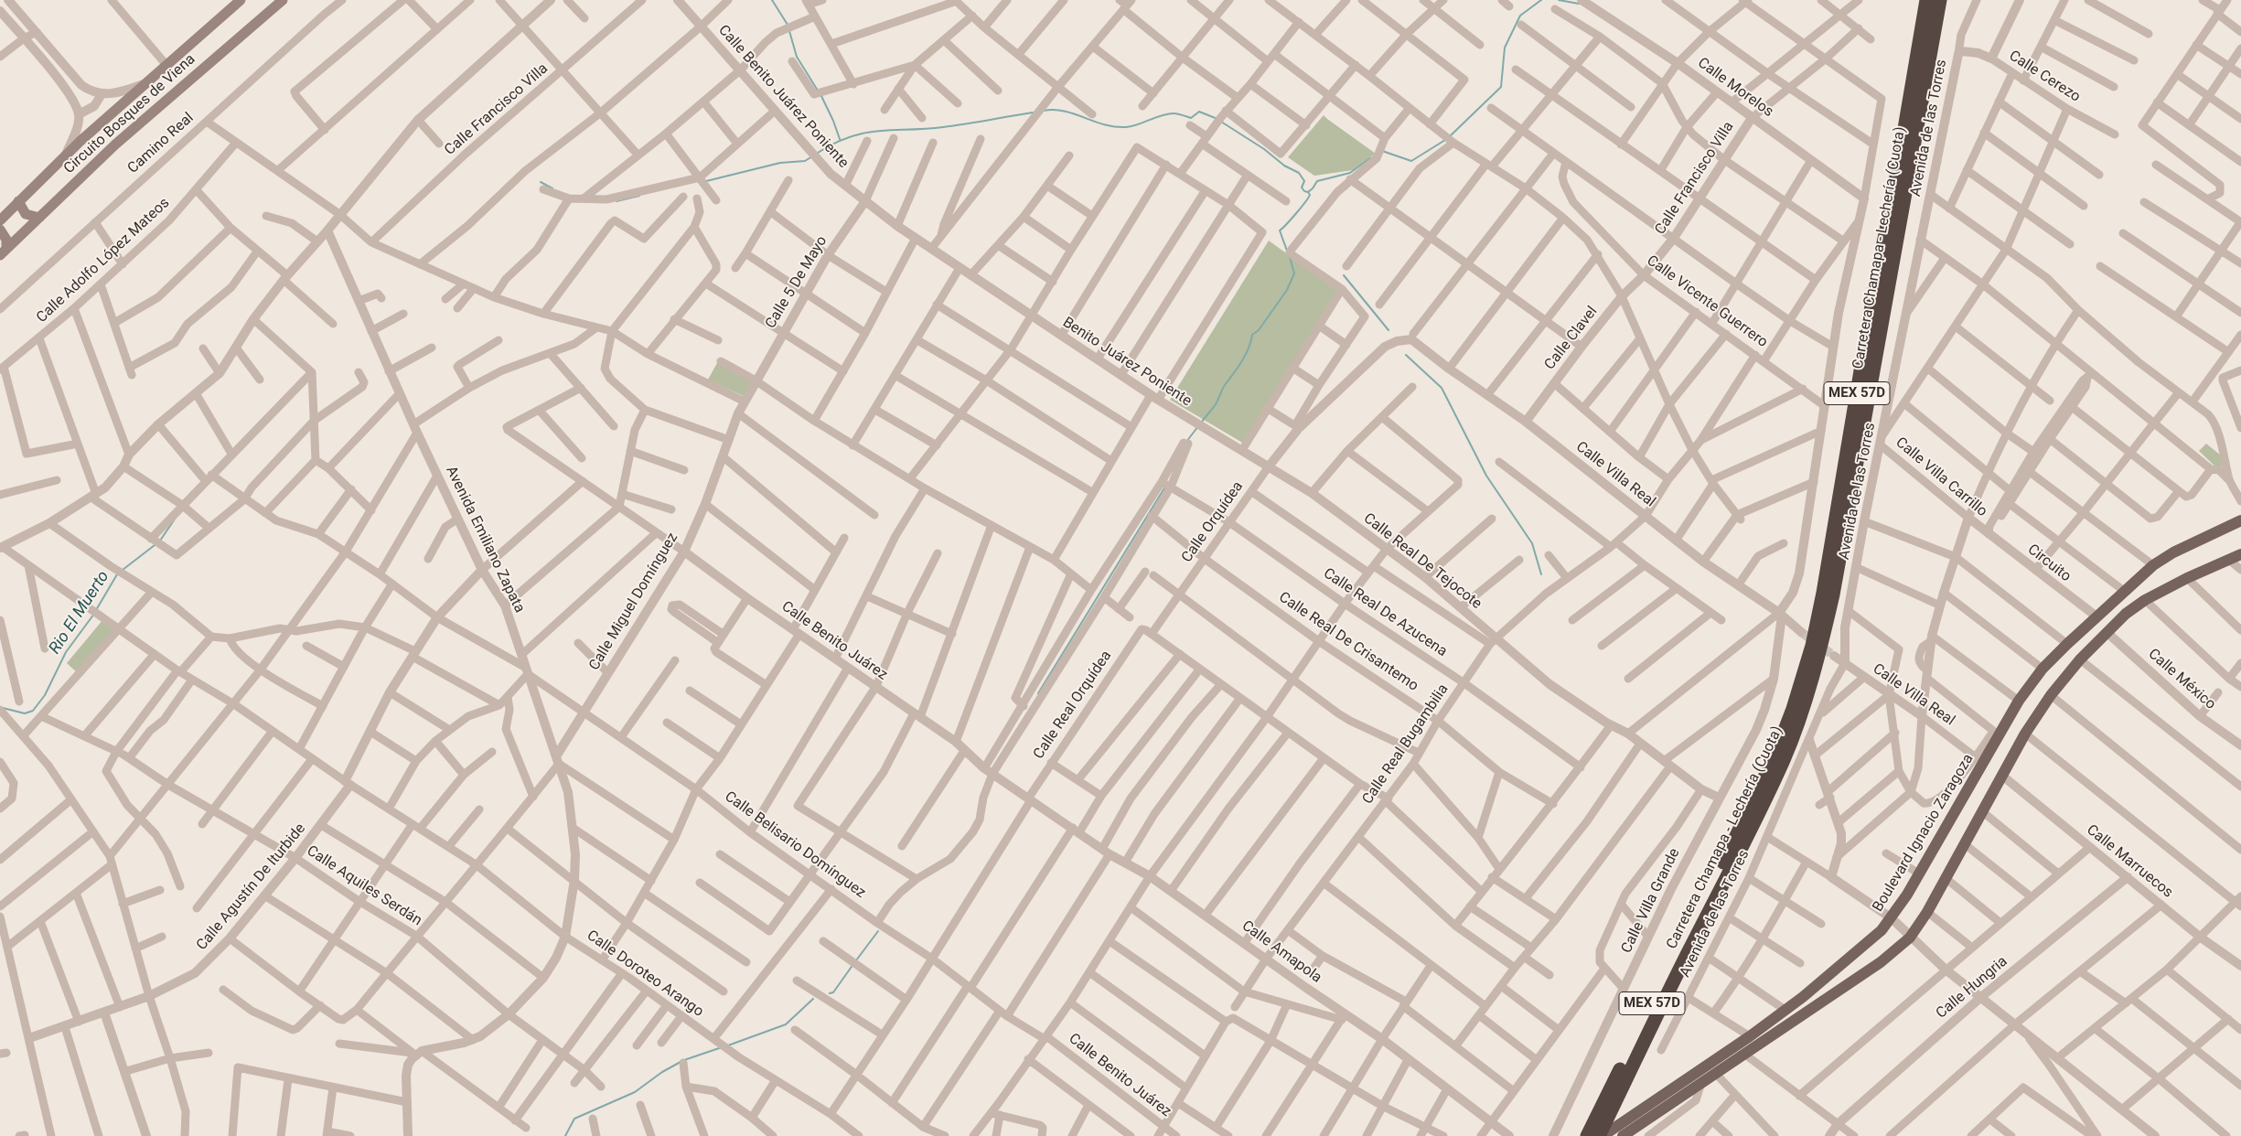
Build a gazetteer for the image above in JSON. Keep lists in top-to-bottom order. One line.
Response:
{"streets":{"highway":["Carretera Chamapa - Lechería (Cuota)","MEX 57D"],"main road":["Circuito Bosques de Viena","Boulevard Ignacio Zaragoza"],"street":["Calle Cerezo","Calle Morelos","Calle Benito Juárez Poniente","Calle Francisco Villa","Avenida de las Torres","Camino Real","Calle Adolfo López Mateos","Calle 5 De Mayo","Calle Vicente Guerrero","Calle Clavel","Benito Juárez Poniente","Calle Villa Real","Calle Villa Carrillo","Calle Orquídea","Avenida Emiliano Zapata","Calle Real De Tejocote","Circuito","Calle Miguel Domínguez","Calle Real De Azucena","Calle Benito Juárez","Calle Real De Crisantemo","Calle México","Calle Real Orquídea","Calle Real Bugambilia","Calle Belisario Domínguez","Calle Marruecos","Calle Aquiles Serdán","Calle Agustín De Iturbide","Calle Villa Grande","Calle Amapola","Calle Doroteo Arango","Calle Hungria"]},"crossings":[["Calle Cerezo","Avenida de las Torres"],["Calle Morelos","Calle Francisco Villa"],["Calle Benito Juárez Poniente","Calle 5 De Mayo"],["Calle Benito Juárez Poniente","Benito Juárez Poniente"],["Calle Francisco Villa","Calle Vicente Guerrero"],["Calle Francisco Villa","Calle Clavel"],["Avenida de las Torres","Calle Villa Real"],["Avenida de las Torres","Calle Villa Carrillo"],["Carretera Chamapa - Lechería (Cuota)","Boulevard Ignacio Zaragoza"],["Calle 5 De Mayo","Calle Miguel Domínguez"],["Calle Vicente Guerrero","Calle Clavel"],["Calle Clavel","Calle Villa Real"],["Benito Juárez Poniente","Calle Real De Tejocote"],["Calle Villa Real","Calle Villa Grande"],["Calle Villa Carrillo","Circuito"],["Calle Orquídea","Calle Real De Tejocote"],["Calle Orquídea","Calle Real De Azucena"],["Calle Orquídea","Calle Real De Crisantemo"],["Calle Orquídea","Calle Real Orquídea"],["Avenida Emiliano Zapata","Calle Miguel Domínguez"],["Avenida Emiliano Zapata","Calle Belisario Domínguez"],["Avenida Emiliano Zapata","Calle Aquiles Serdán"],["Avenida Emiliano Zapata","Calle Agustín De Iturbide"],["Avenida Emiliano Zapata","Calle Doroteo Arango"],["Calle Real De Tejocote","Calle Real Bugambilia"],["Calle Real De Tejocote","Calle Villa Grande"],["Circuito","Boulevard Ignacio Zaragoza"],["Calle Miguel Domínguez","Calle Benito Juárez"],["Calle Miguel Domínguez","Calle Belisario Domínguez"],["Calle Real De Azucena","Calle Real Bugambilia"],["Calle Benito Juárez","Calle Real Orquídea"],["Calle Benito Juárez","Calle Belisario Domínguez"],["Calle Benito Juárez","Calle Amapola"],["Calle Real De Crisantemo","Calle Real Bugambilia"],["Calle Real Orquídea","Calle Belisario Domínguez"],["Calle Real Orquídea","Calle Amapola"],["Calle Real Orquídea","Calle Doroteo Arango"],["Calle Real Bugambilia","Calle Amapola"],["Calle Belisario Domínguez","Calle Agustín De Iturbide"],["Calle Marruecos","Calle Hungria"],["Calle Aquiles Serdán","Calle Agustín De Iturbide"],["Calle Agustín De Iturbide","Calle Doroteo Arango"]],"water":["Rio El Muerto"]}
